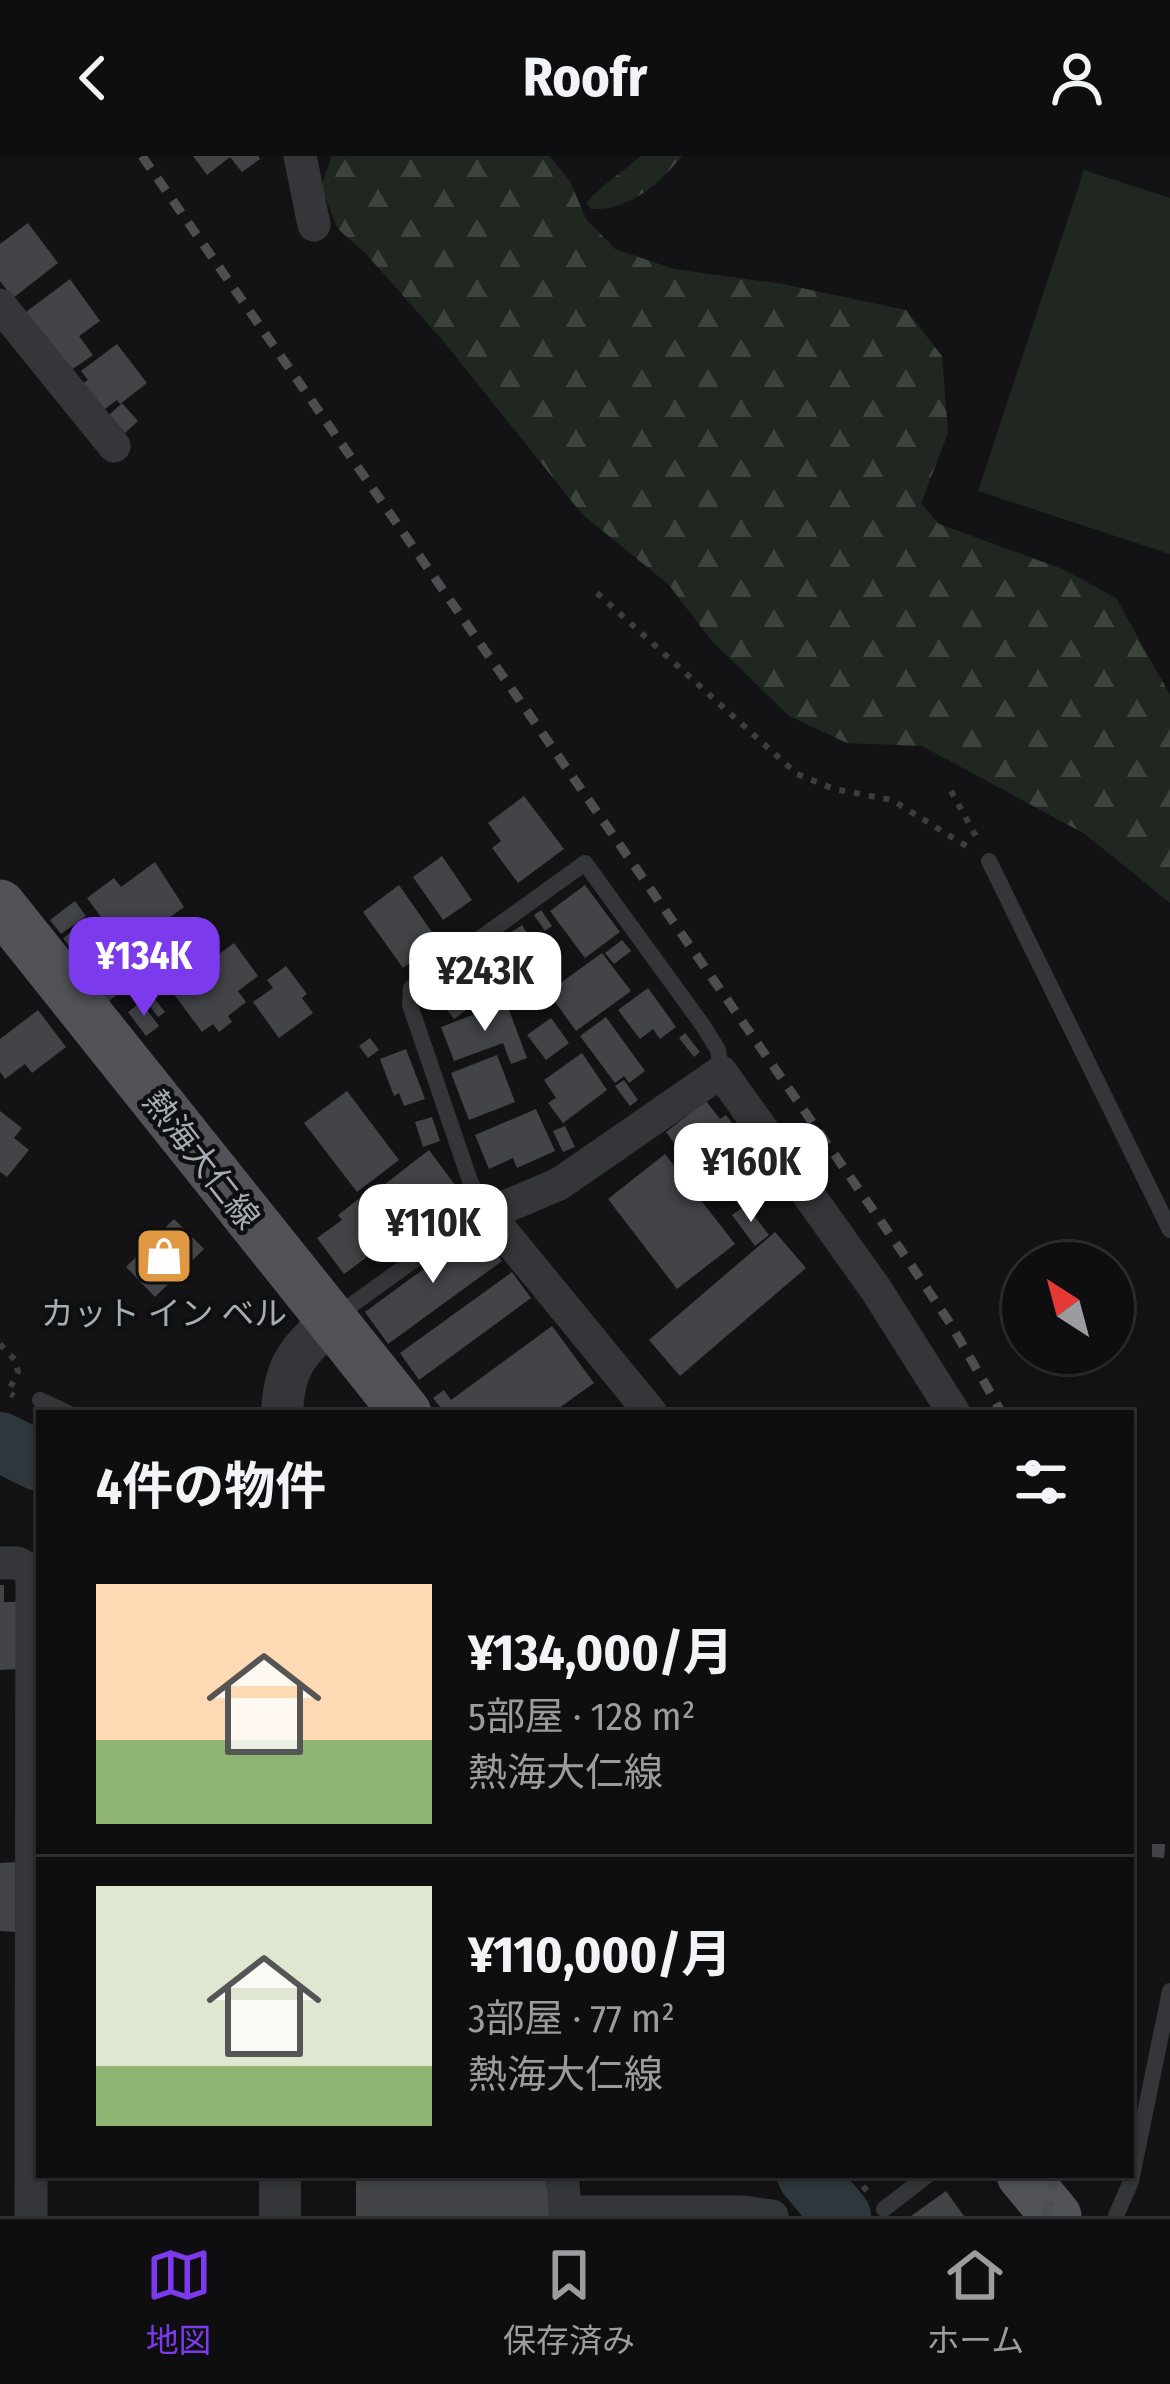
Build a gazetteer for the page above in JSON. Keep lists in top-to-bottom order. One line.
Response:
{"streets":{"main road":["熱海大仁線"]},"places":{"shop":["カット イン ベル"]},"north":"top left","page":{"header":"Roofr","price":["¥134K","¥243K","¥160K","¥110K"],"heading":"4件の物件","list":[{"name":"¥134,000/月","note":"5部屋 · 128 m² · 熱海大仁線"},{"name":"¥110,000/月","note":"3部屋 · 77 m² · 熱海大仁線"}],"tabs":["地図","保存済み","ホーム"]}}
